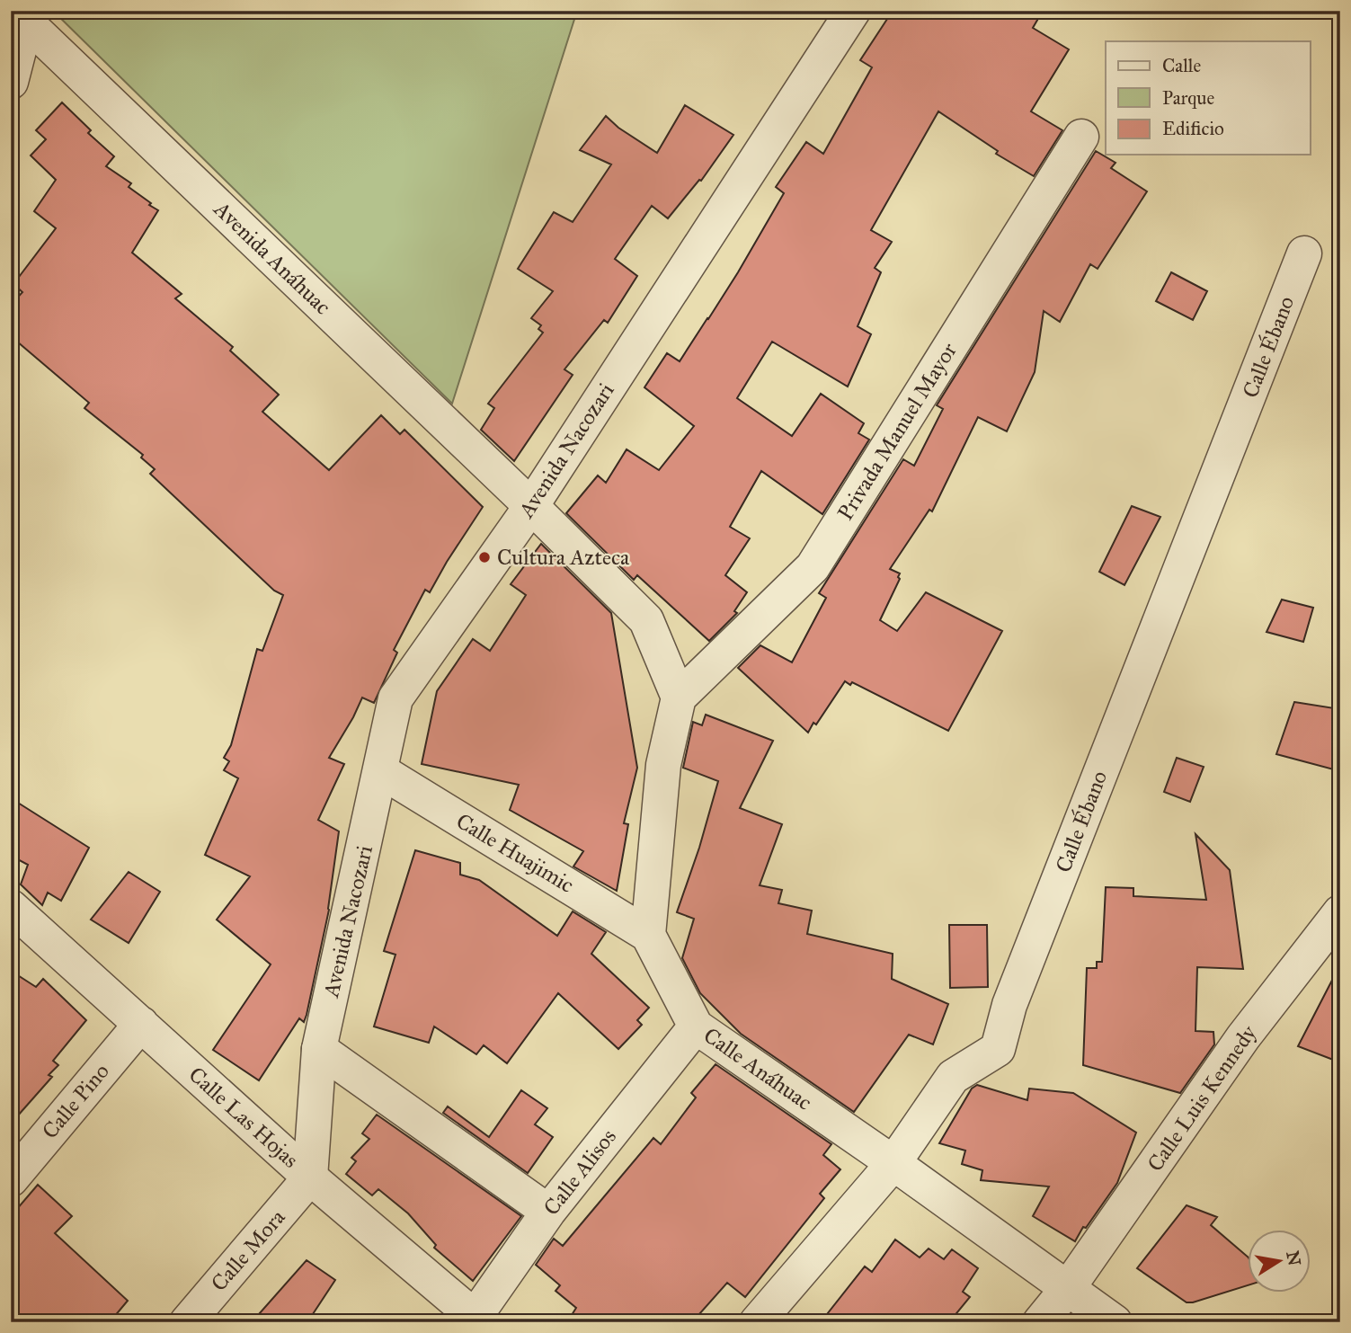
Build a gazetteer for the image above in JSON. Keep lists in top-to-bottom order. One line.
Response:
{"streets":{"street":["Avenida Anáhuac","Calle Ébano","Privada Manuel Mayor","Avenida Nacozari","Calle Huajimic","Calle Anáhuac","Calle Luis Kennedy","Calle Pino","Calle Las Hojas","Calle Alisos","Calle Mora"]},"crossings":[["Avenida Anáhuac","Avenida Nacozari"],["Calle Ébano","Calle Anáhuac"],["Avenida Nacozari","Calle Huajimic"],["Avenida Nacozari","Calle Las Hojas"],["Avenida Nacozari","Calle Mora"],["Calle Huajimic","Calle Anáhuac"],["Calle Anáhuac","Calle Luis Kennedy"],["Calle Anáhuac","Calle Alisos"],["Calle Pino","Calle Las Hojas"],["Calle Las Hojas","Calle Alisos"],["Calle Las Hojas","Calle Mora"]],"places":["Cultura Azteca"],"legend":["Calle","Parque","Edificio"],"north":"right"}
